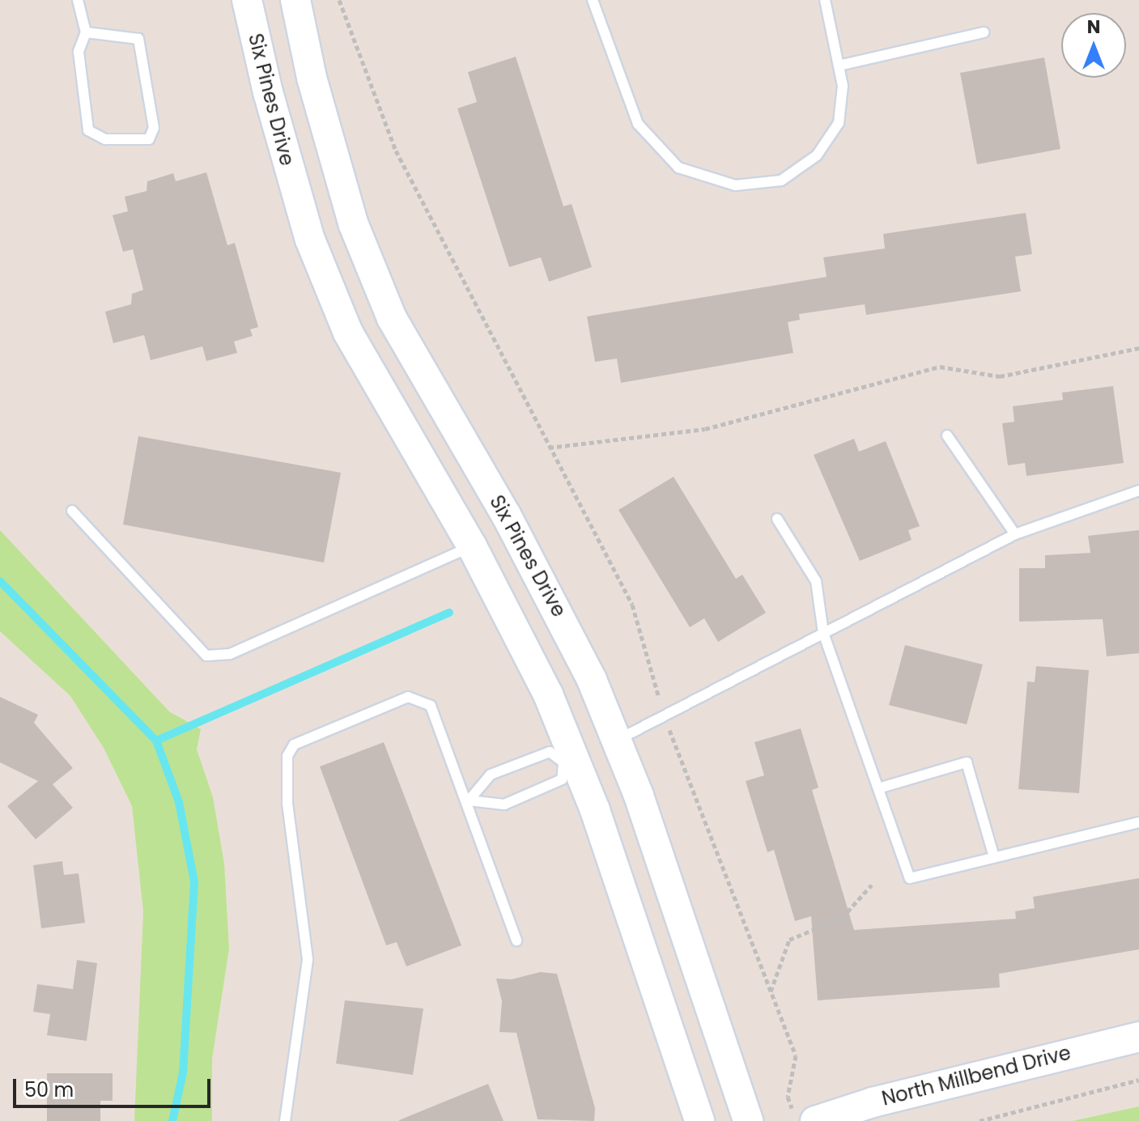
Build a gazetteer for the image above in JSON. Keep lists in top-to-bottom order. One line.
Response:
{"streets":{"street":["Six Pines Drive","North Millbend Drive"]},"scale_bar":"50 m","north":"top"}
